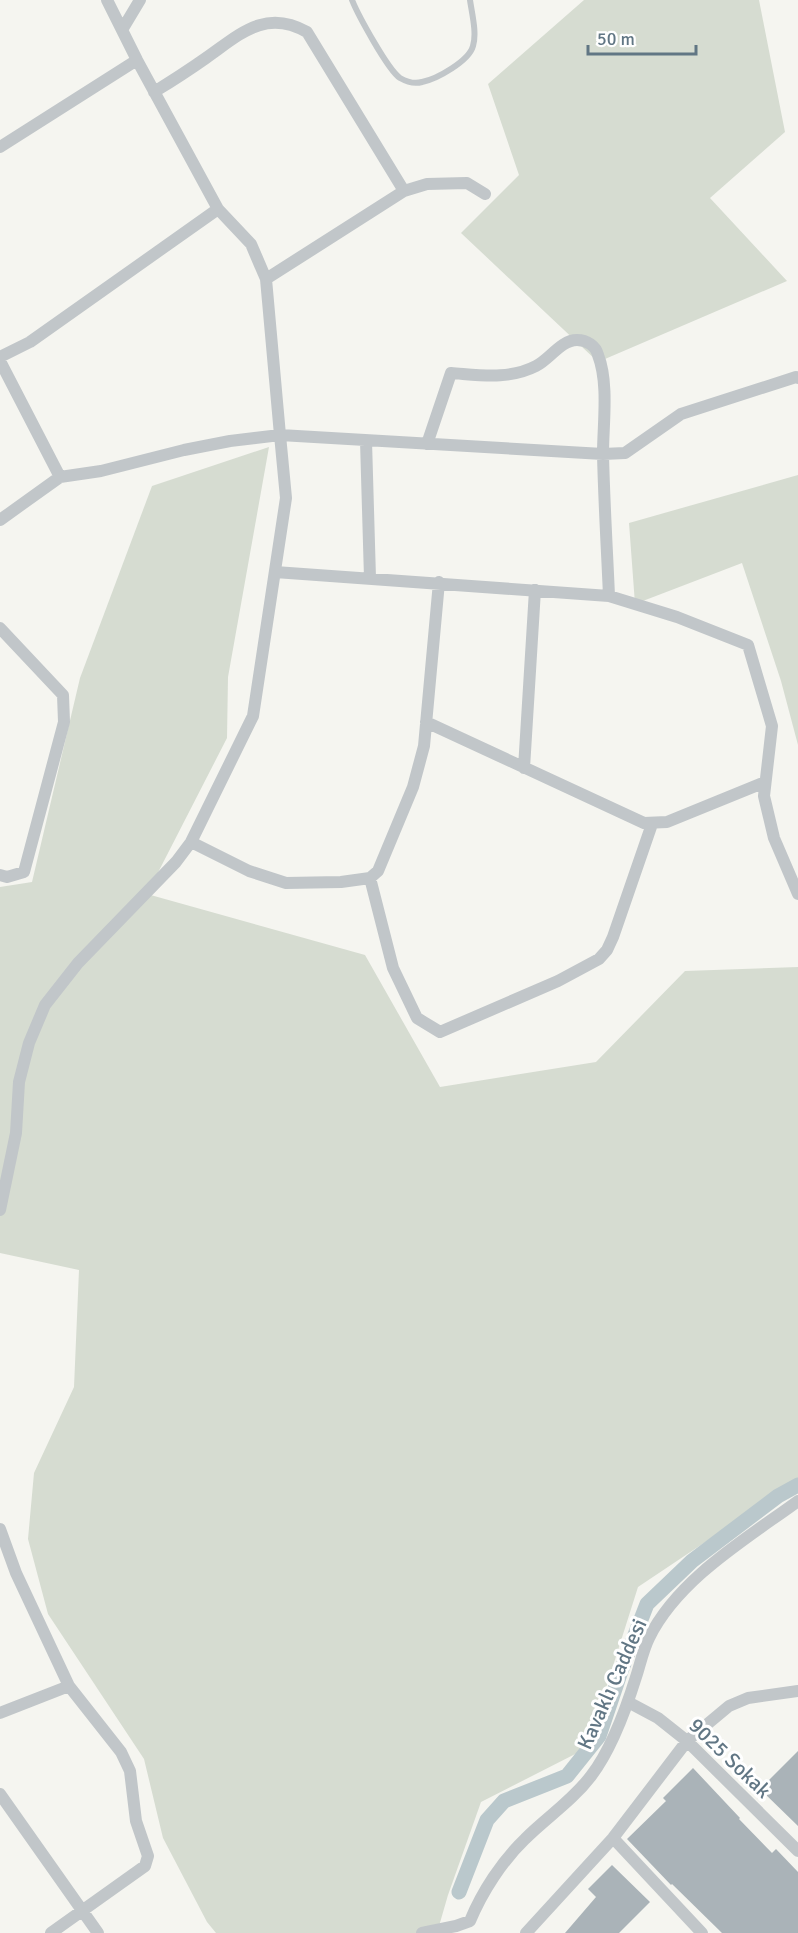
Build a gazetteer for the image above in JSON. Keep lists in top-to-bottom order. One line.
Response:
{"streets":{"street":["Kavaklı Caddesi","9025 Sokak"]},"crossings":[["Kavaklı Caddesi","9025 Sokak"]],"scale_bar":"50 m"}
